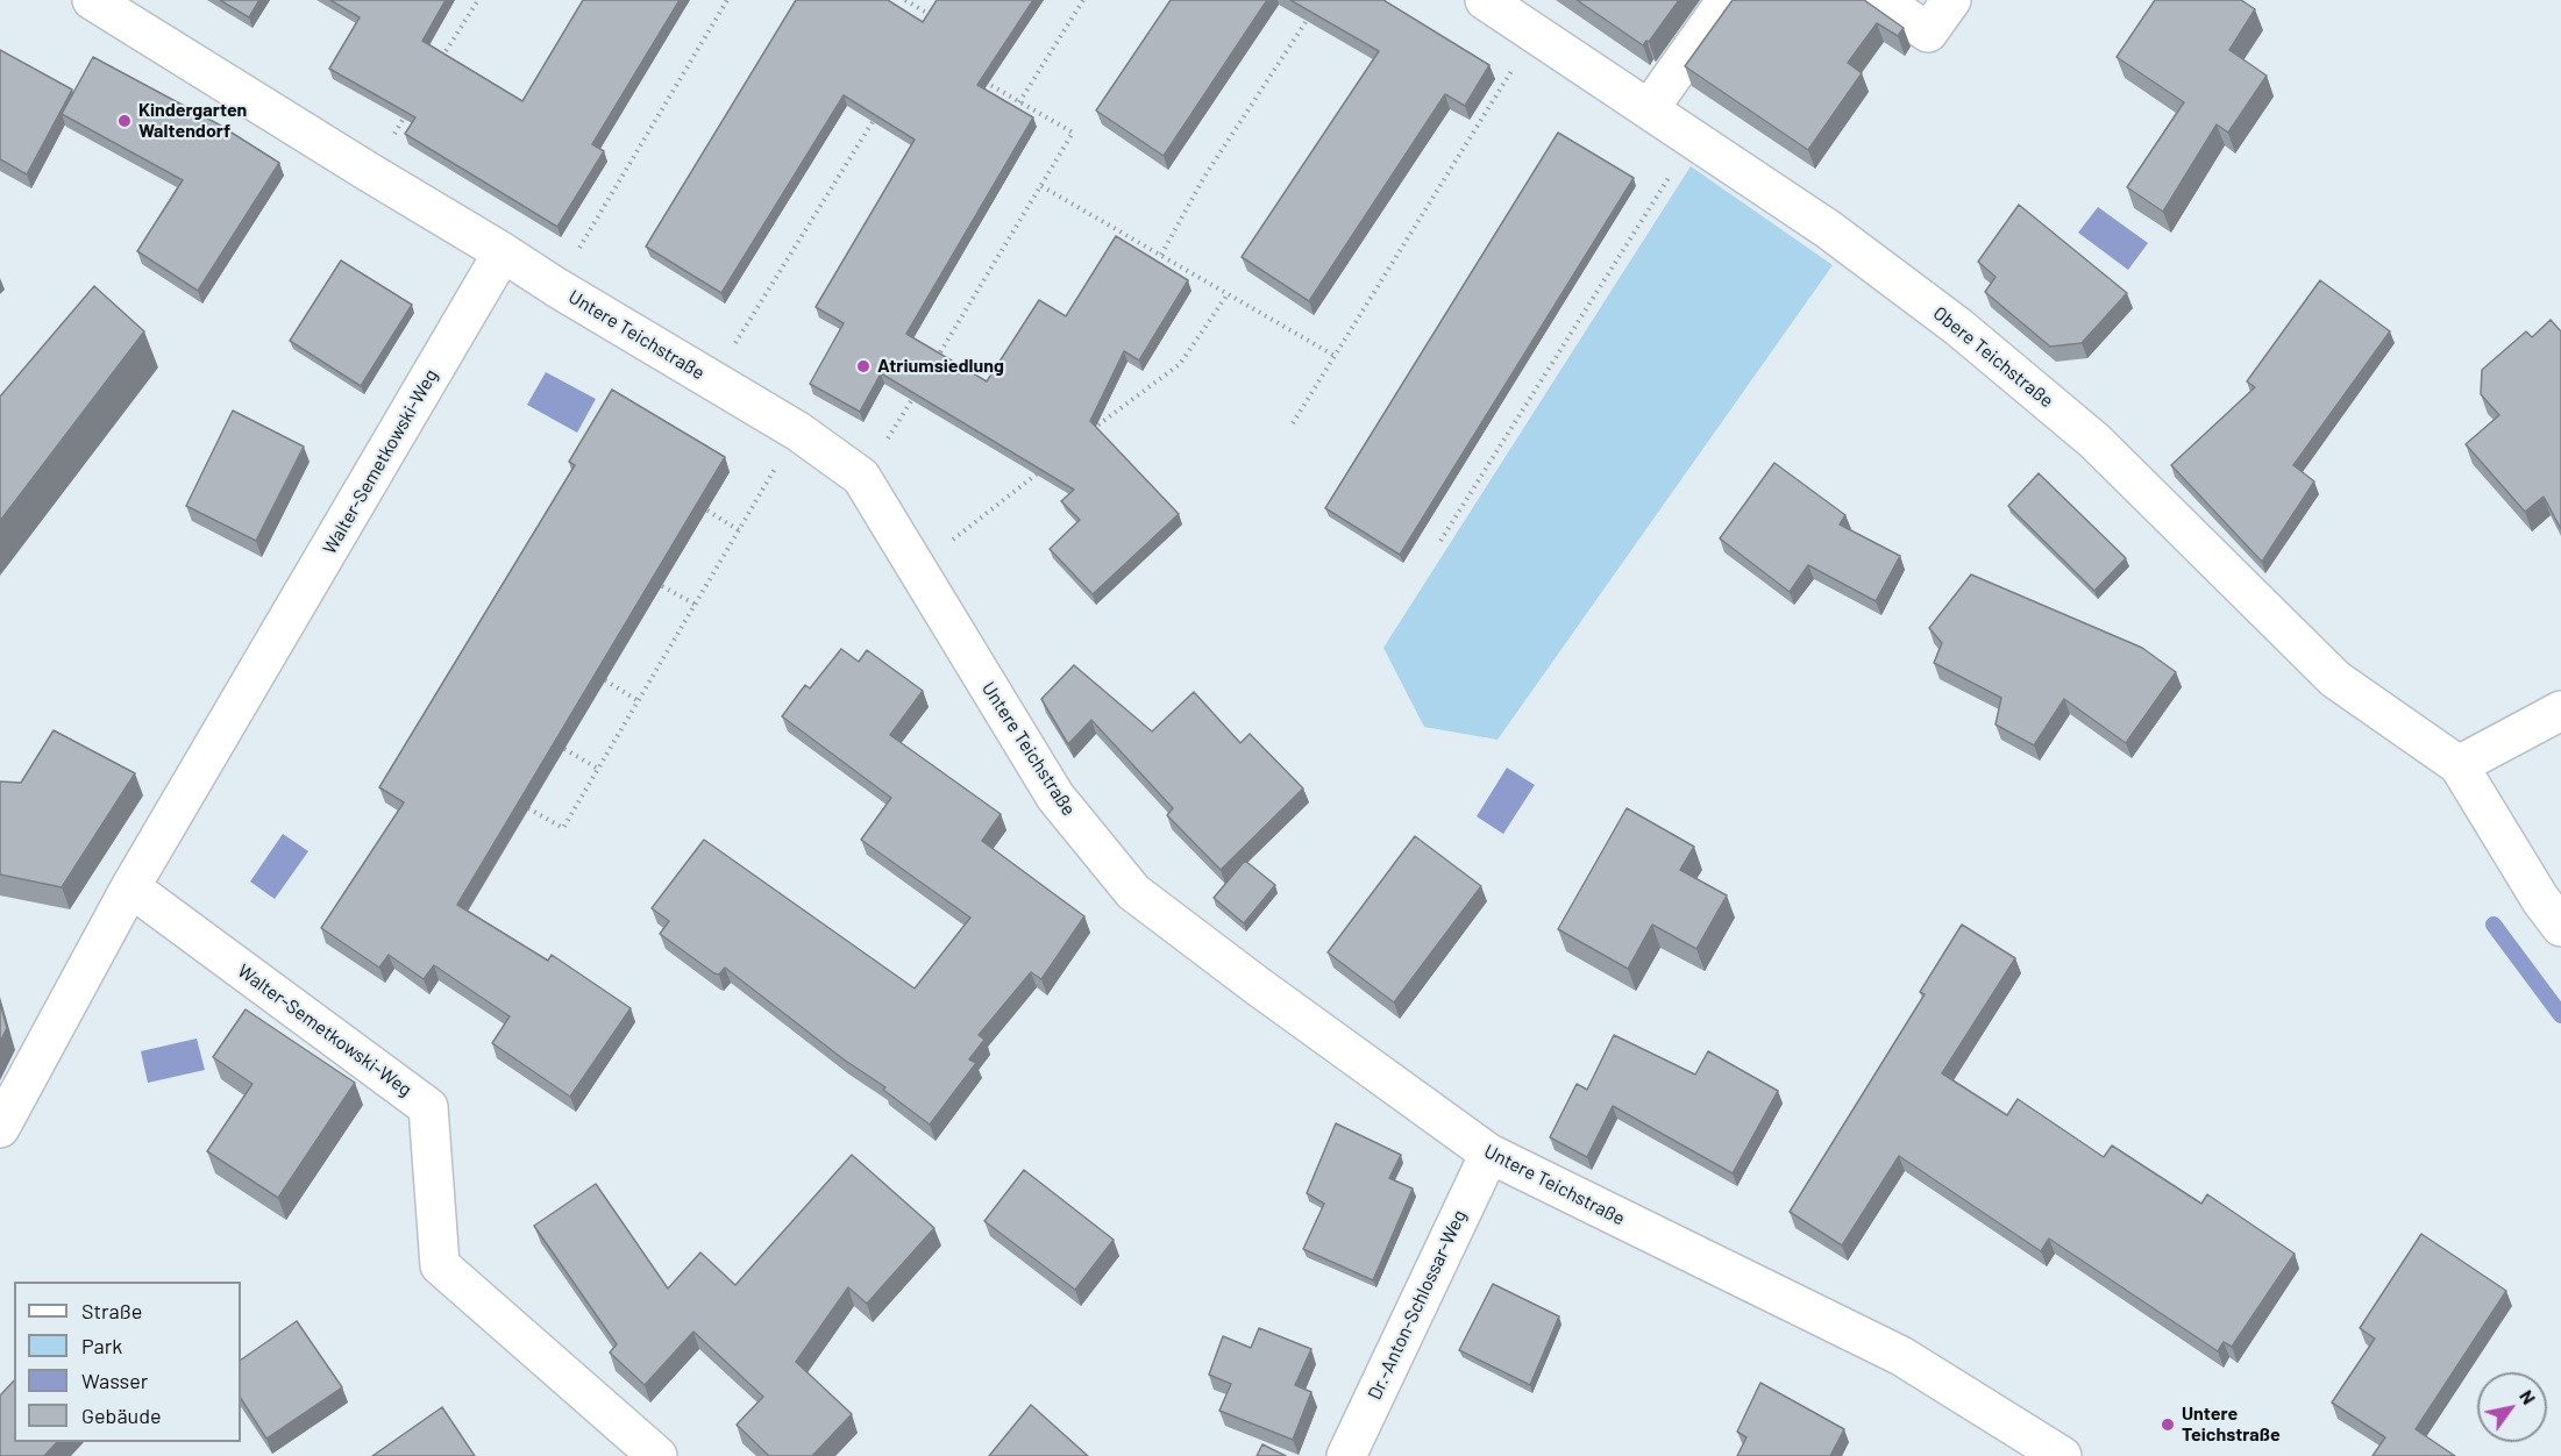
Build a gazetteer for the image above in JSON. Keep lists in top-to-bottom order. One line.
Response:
{"streets":{"street":["Untere Teichstraße","Obere Teichstraße","Walter-Semetkowski-Weg","Dr.-Anton-Schlossar-Weg"]},"crossings":[["Untere Teichstraße","Walter-Semetkowski-Weg"],["Untere Teichstraße","Dr.-Anton-Schlossar-Weg"]],"places":["Kindergarten Waltendorf","Atriumsiedlung","Untere Teichstraße"],"legend":["Straße","Park","Wasser","Gebäude"],"north":"top right"}
